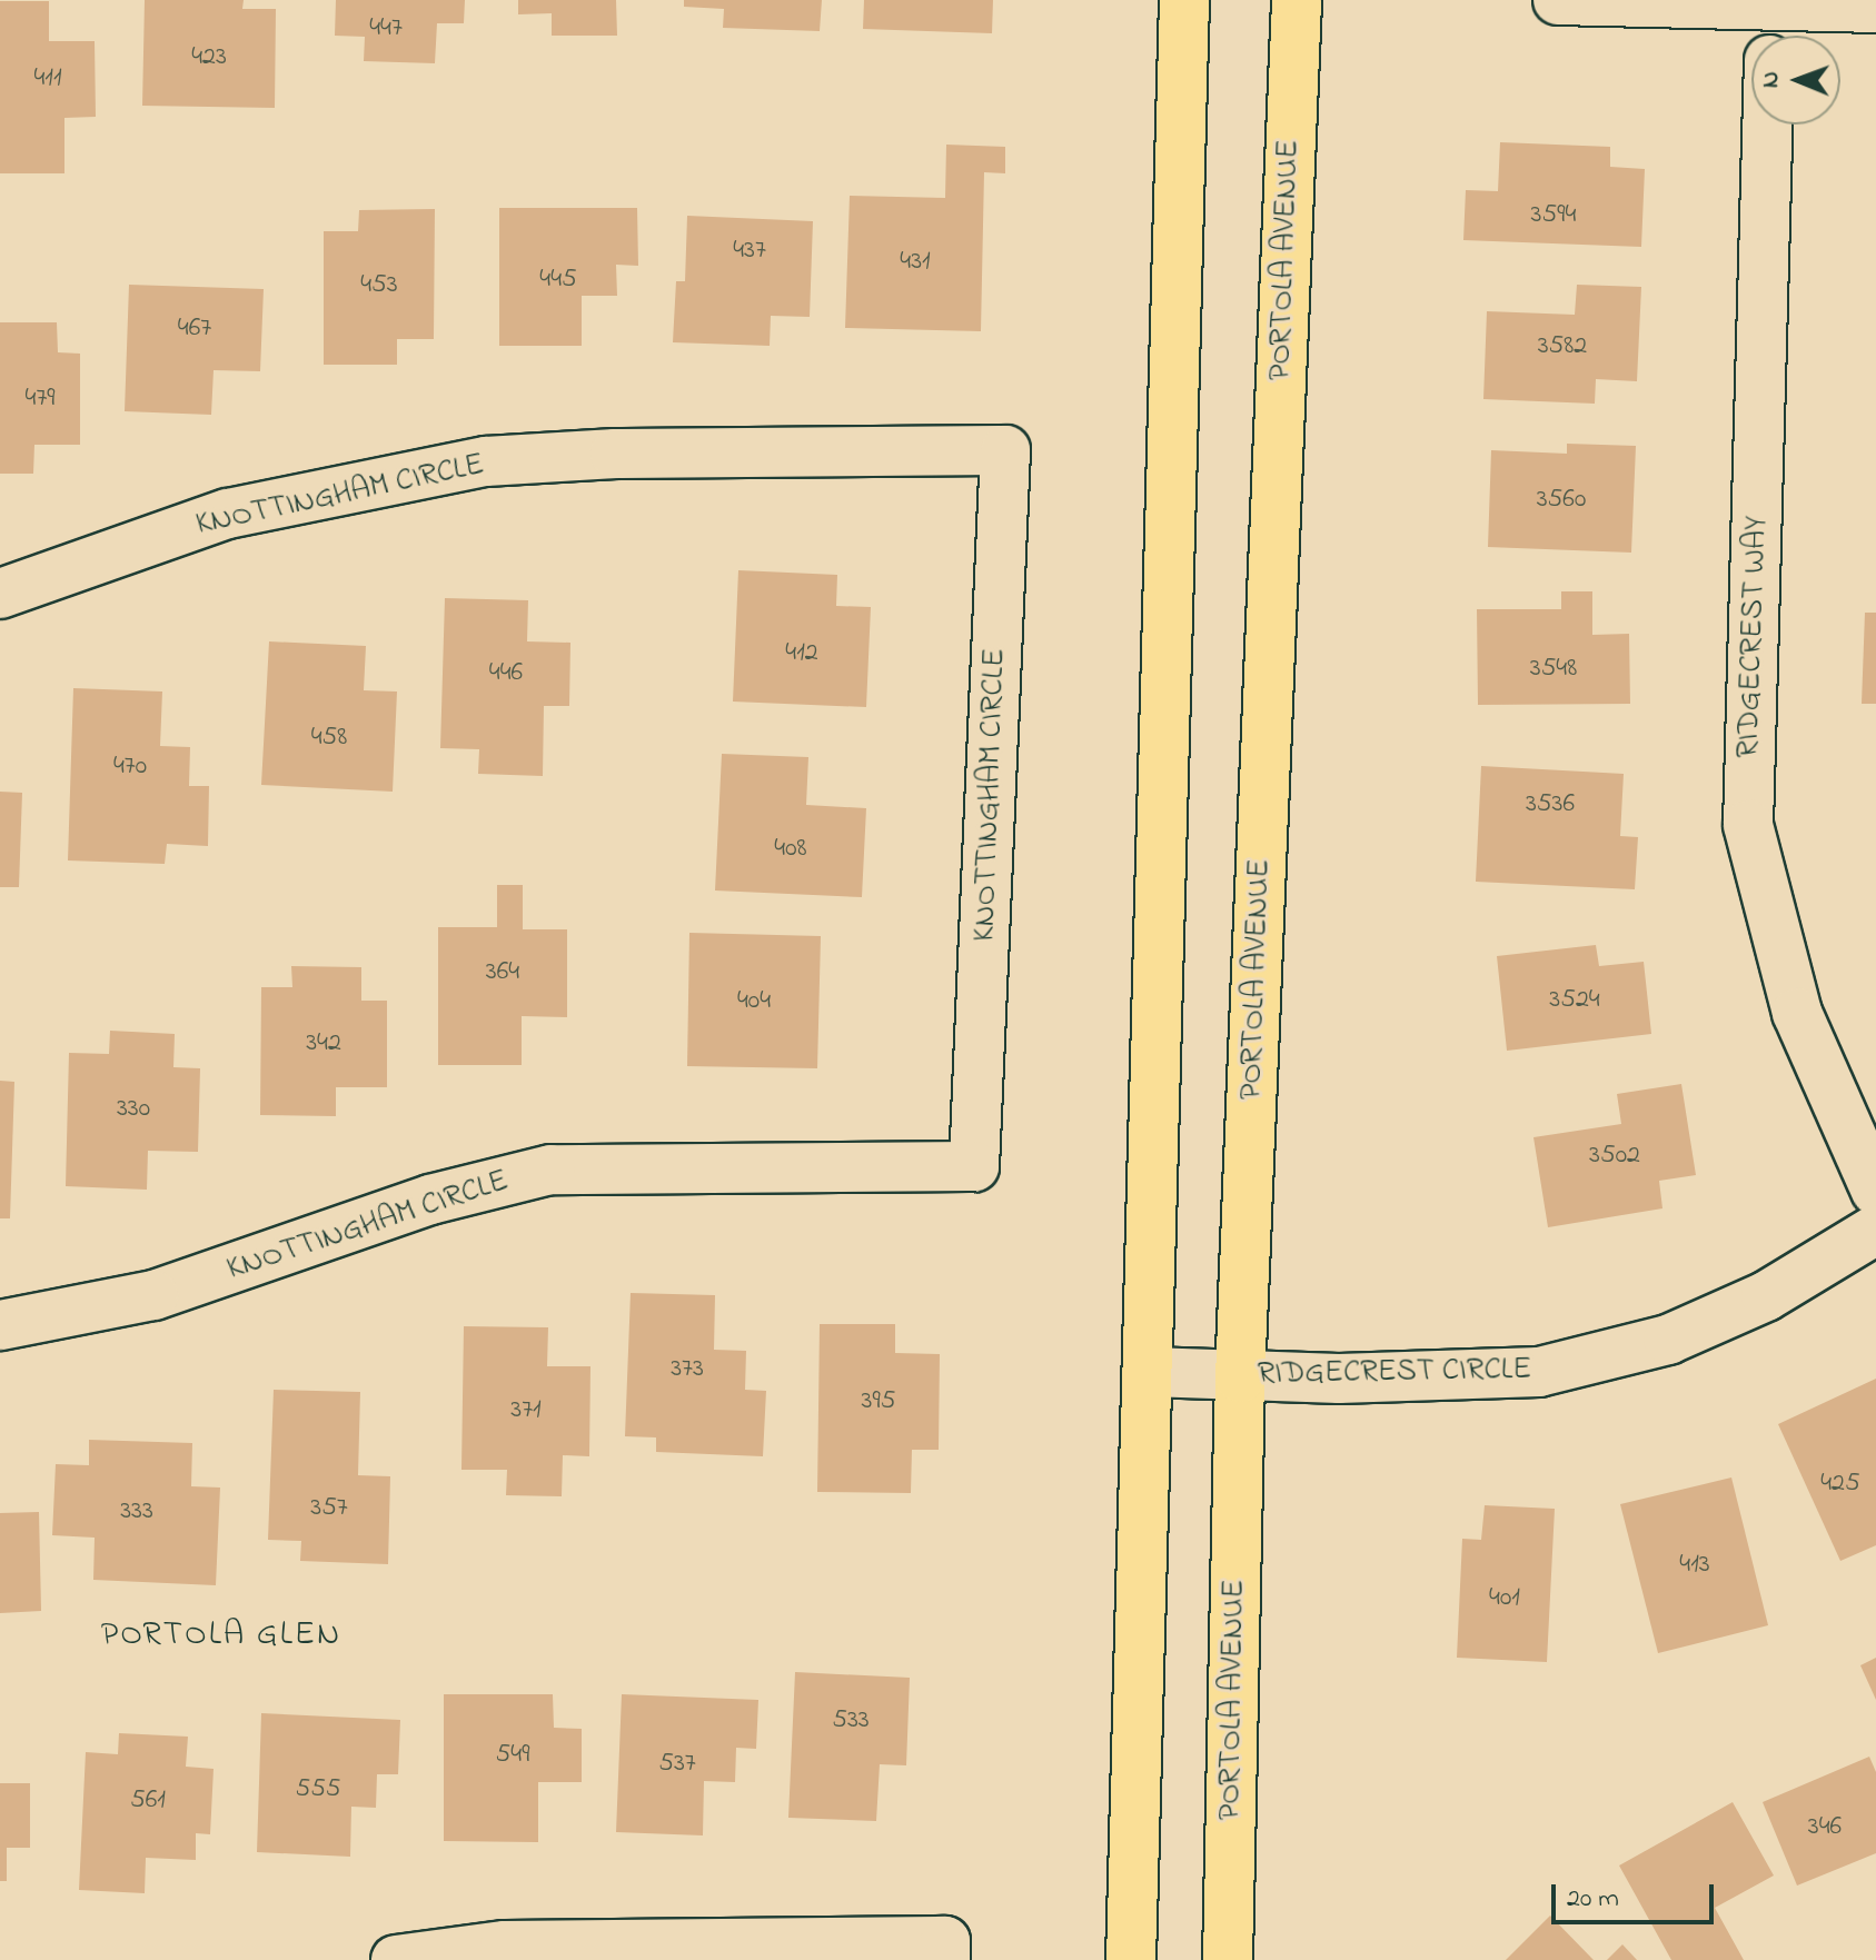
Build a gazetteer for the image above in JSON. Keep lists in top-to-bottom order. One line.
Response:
{"streets":{"main road":["PORTOLA AVENUE"],"street":["KNOTTINGHAM CIRCLE","RIDGECREST WAY","RIDGECREST CIRCLE"]},"crossings":[["PORTOLA AVENUE","RIDGECREST CIRCLE"]],"districts":["PORTOLA GLEN"],"house_numbers":["447","423","411","3594","437","431","445","453","467","3582","479","3560","412","3548","446","458","470","3536","408","364","3524","404","342","330","3502","373","395","371","425","357","333","413","401","533","549","537","555","561","346"],"scale_bar":"20 m","north":"left"}
